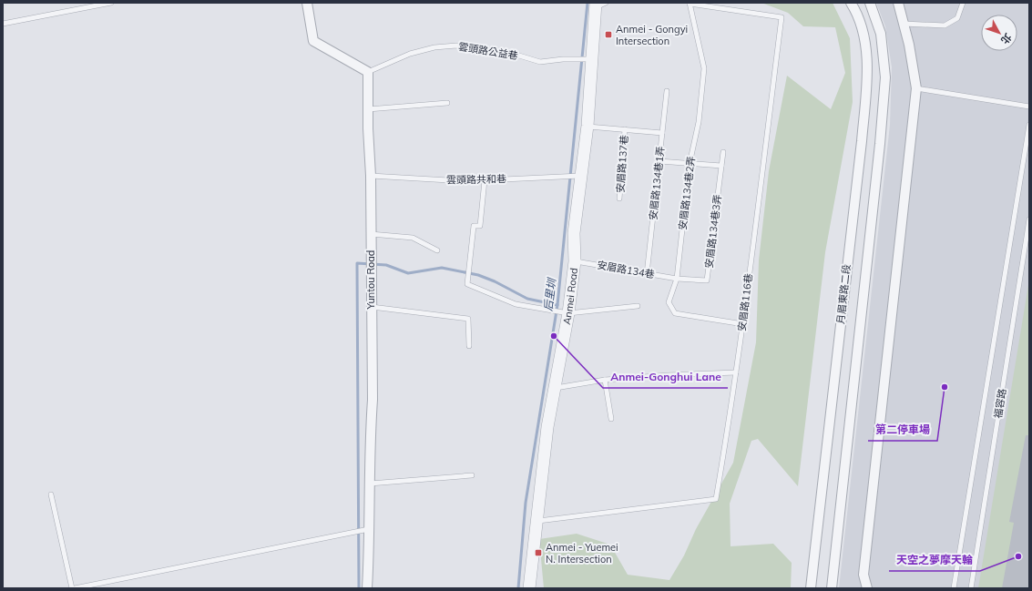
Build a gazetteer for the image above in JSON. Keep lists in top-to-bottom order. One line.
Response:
{"streets":{"street":["Yuntou Road","月眉東路二段","Anmei Road"],"lane":["雲頭路公益巷","安眉路137巷","雲頭路共和巷","安眉路134巷1弄","安眉路134巷2弄","安眉路134巷3弄","安眉路134巷","安眉路116巷","福容路"]},"crossings":[["雲頭路公益巷","Yuntou Road"],["雲頭路公益巷","Anmei Road"],["安眉路137巷","安眉路134巷1弄"],["安眉路137巷","Anmei Road"],["雲頭路共和巷","Yuntou Road"],["雲頭路共和巷","Anmei Road"],["安眉路134巷1弄","安眉路134巷"],["安眉路134巷2弄","安眉路134巷3弄"],["安眉路134巷2弄","安眉路134巷"],["安眉路134巷2弄","安眉路116巷"],["安眉路134巷3弄","安眉路134巷"],["安眉路134巷","Anmei Road"],["Anmei Road","安眉路116巷"]],"water":["后里圳"],"places":{"transit":["Anmei - Gongyi Intersection","Anmei - Yuemei N. Intersection"],"other":["Anmei-Gonghui Lane","第二停車場","天空之夢摩天輪"]},"north":"bottom right"}
